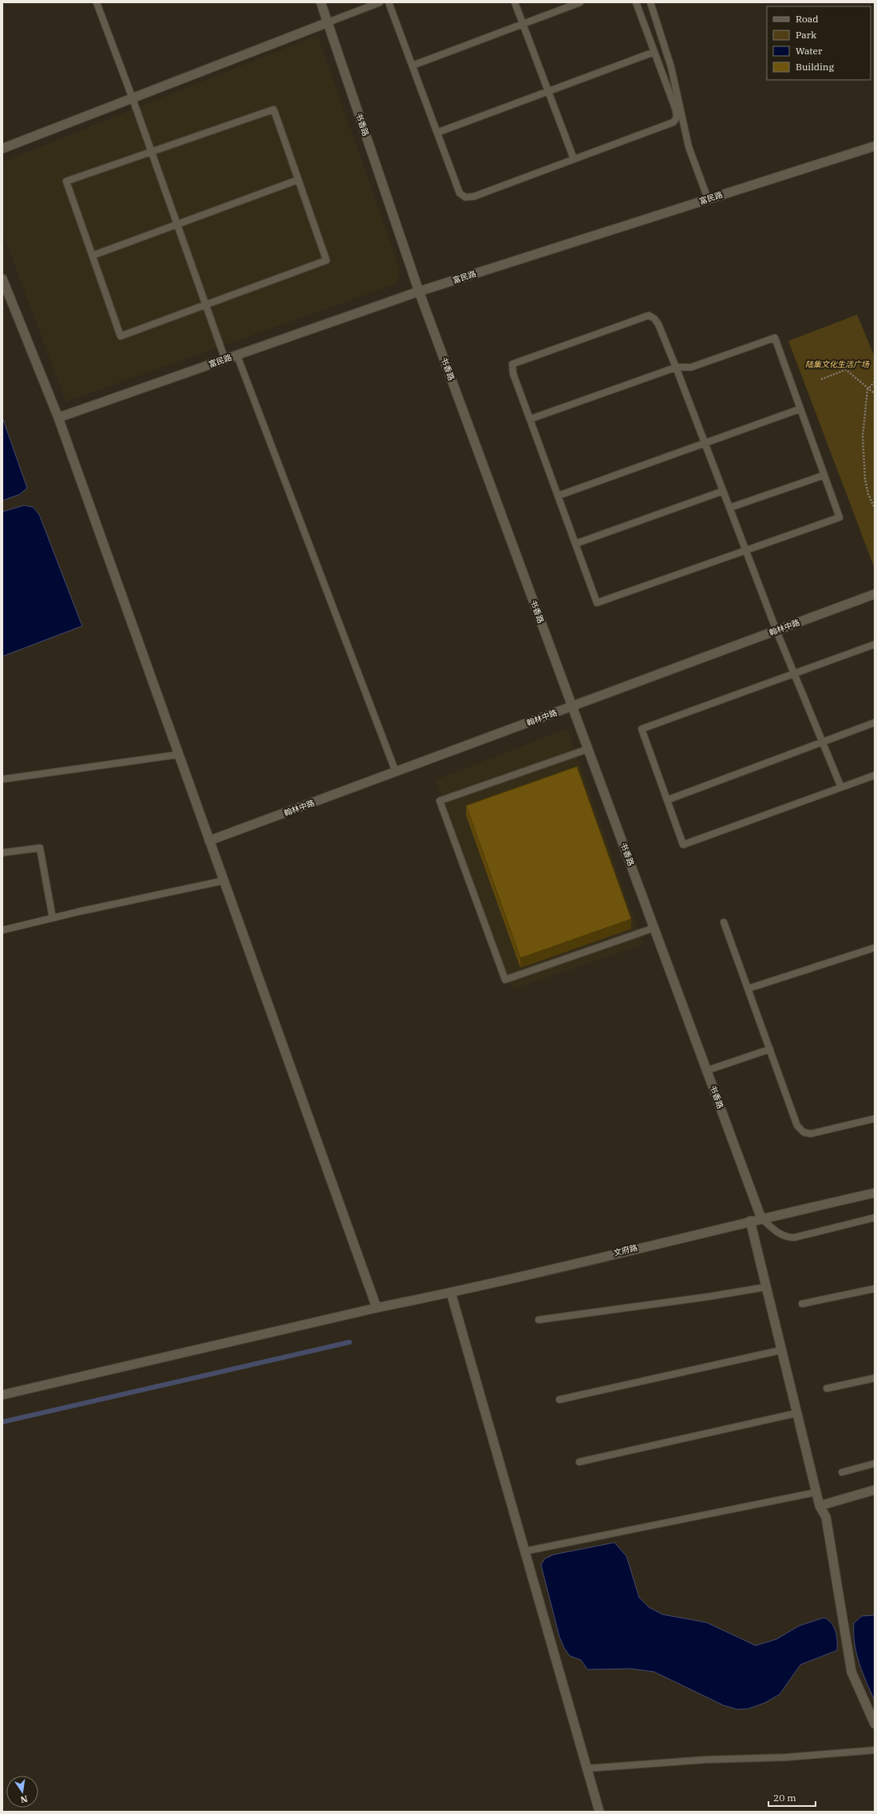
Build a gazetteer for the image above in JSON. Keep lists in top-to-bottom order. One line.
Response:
{"streets":{"street":["书香路","富民路","翰林中路","文府路"]},"crossings":[["书香路","富民路"],["书香路","翰林中路"],["书香路","文府路"]],"parks":["陆集文化生活广场"],"legend":["Road","Park","Water","Building"],"scale_bar":"20 m","north":"bottom"}
